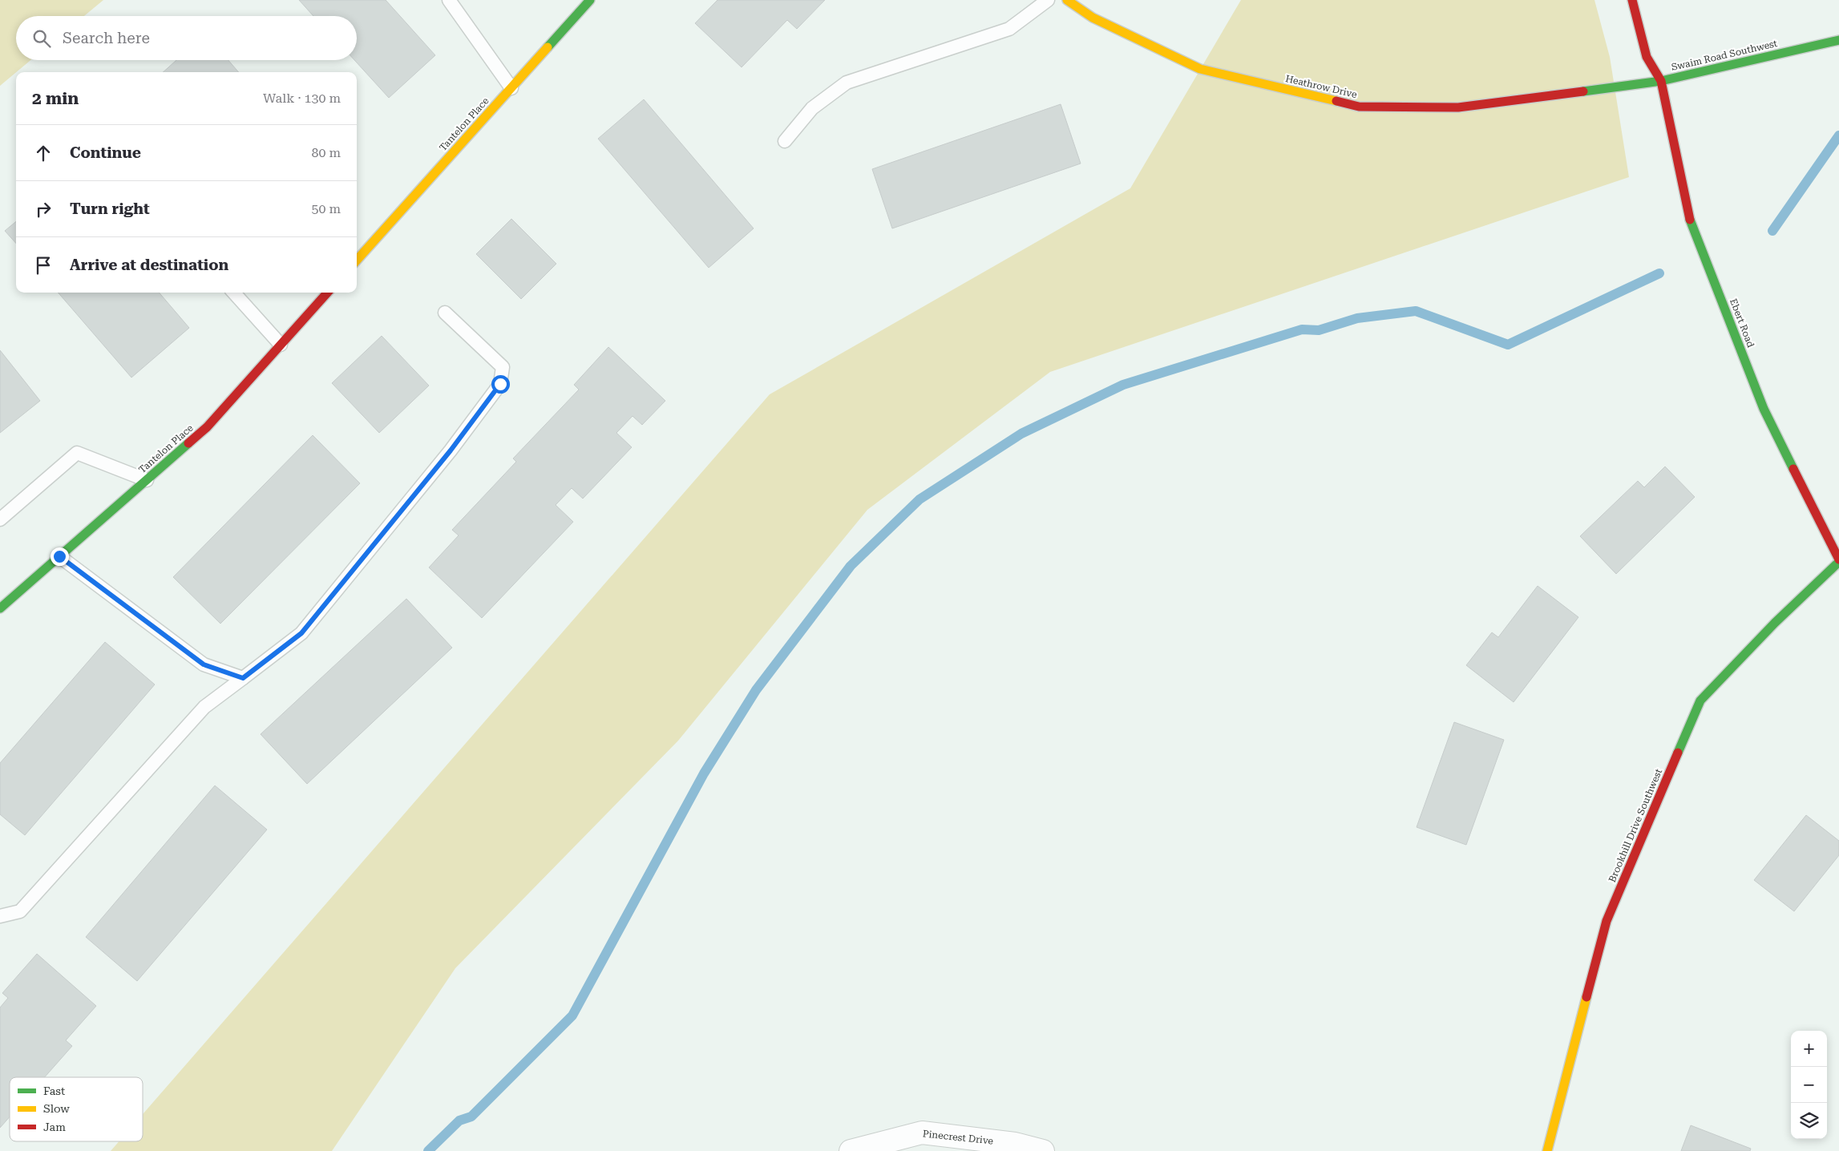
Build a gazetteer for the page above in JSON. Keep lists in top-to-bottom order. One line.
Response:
{"streets":{"street":["Swaim Road Southwest","Heathrow Drive","Tantelon Place","Ebert Road","Brookhill Drive Southwest","Pinecrest Drive"]},"crossings":[["Swaim Road Southwest","Heathrow Drive"],["Swaim Road Southwest","Ebert Road"],["Heathrow Drive","Ebert Road"],["Ebert Road","Brookhill Drive Southwest"]],"legend":["Fast","Slow","Jam"],"page":{"search":"Search here","heading":["2 min","Walk · 130 m"],"list":[["Continue","80 m"],["Turn right","50 m"],"Arrive at destination"],"map_buttons":["+","−"]}}
